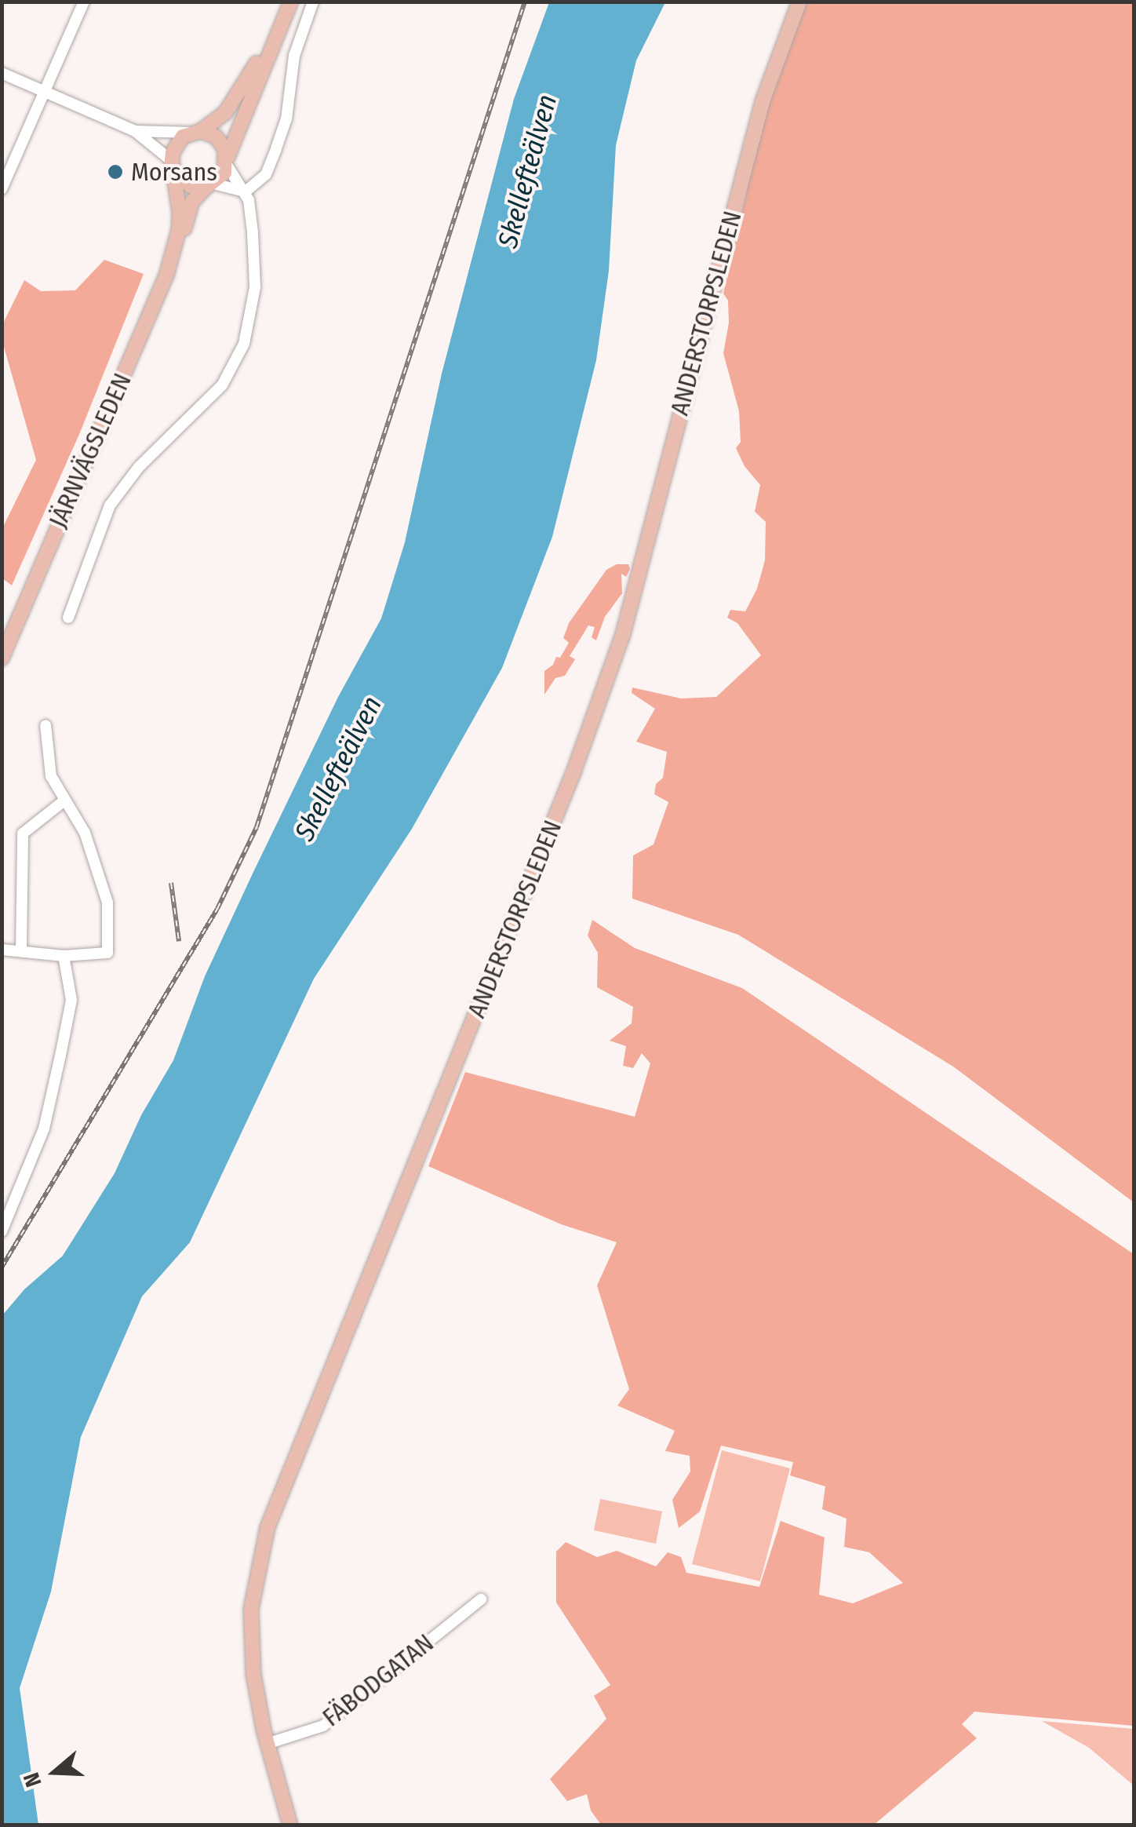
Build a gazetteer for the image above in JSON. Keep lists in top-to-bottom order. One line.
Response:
{"streets":{"main road":["ANDERSTORPSLEDEN","JÄRNVÄGSLEDEN"],"street":["FÄBODGATAN"]},"crossings":[["ANDERSTORPSLEDEN","FÄBODGATAN"]],"water":["Skellefteälven"],"places":["Morsans"],"north":"left"}
